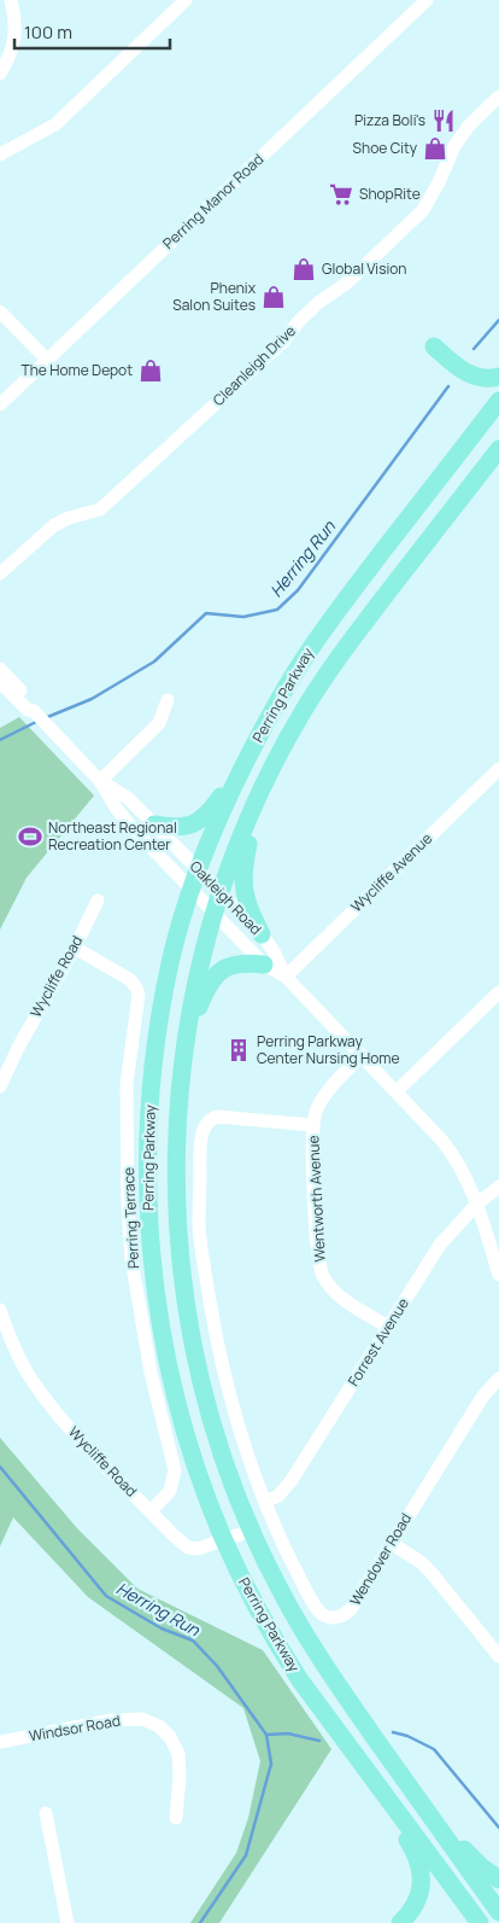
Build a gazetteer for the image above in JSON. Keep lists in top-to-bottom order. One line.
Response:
{"streets":{"main road":["Perring Parkway"],"street":["Perring Manor Road","Cleanleigh Drive","Wycliffe Avenue","Oakleigh Road","Wycliffe Road","Wentworth Avenue","Perring Terrace","Forrest Avenue","Wendover Road","Windsor Road"]},"crossings":[["Perring Parkway","Oakleigh Road"],["Perring Parkway","Wycliffe Road"],["Wycliffe Avenue","Oakleigh Road"],["Oakleigh Road","Wentworth Avenue"],["Oakleigh Road","Forrest Avenue"],["Wycliffe Road","Perring Terrace"],["Wentworth Avenue","Forrest Avenue"],["Forrest Avenue","Wendover Road"]],"water":["Herring Run"],"places":{"restaurant":["Pizza Boli's"],"shop":["Shoe City","Global Vision","Phenix Salon Suites","The Home Depot"],"supermarket":["ShopRite"],"sports":["Northeast Regional Recreation Center"],"building":["Perring Parkway Center Nursing Home"]},"scale_bar":"100 m"}
